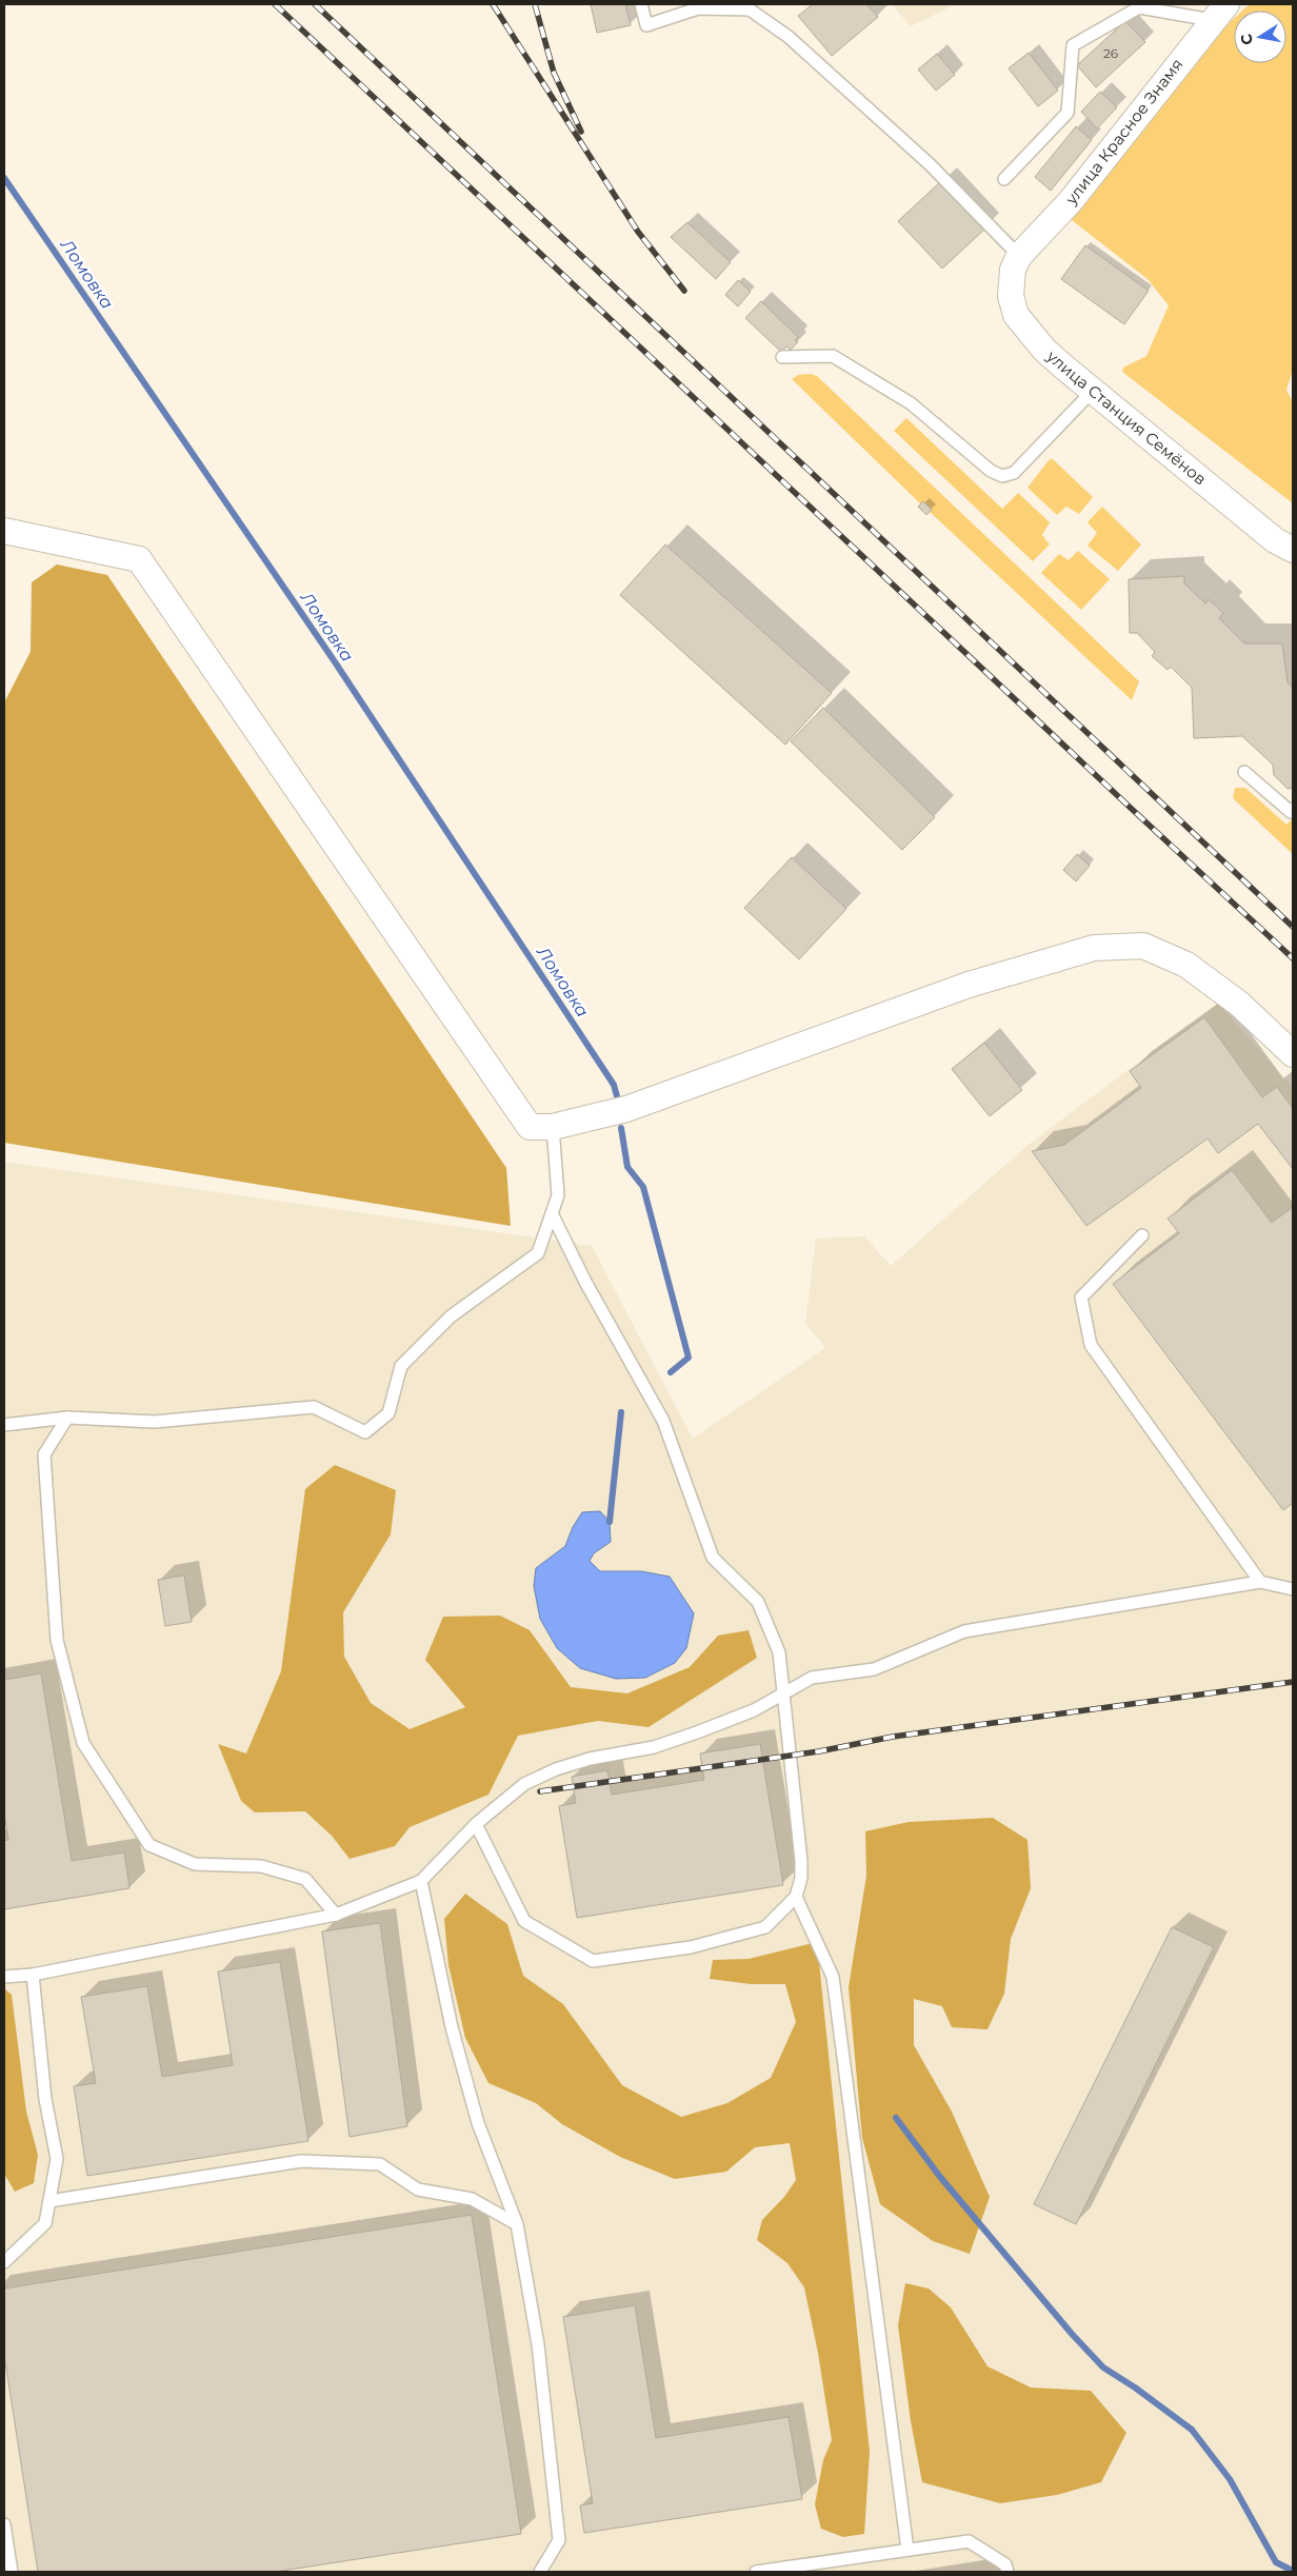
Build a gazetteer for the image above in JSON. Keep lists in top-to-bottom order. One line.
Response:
{"streets":{"street":["улица Красное Знамя","улица Станция Семёнов"]},"crossings":[["улица Красное Знамя","улица Станция Семёнов"]],"water":["Ломовка"],"house_numbers":["26"],"north":"left"}
